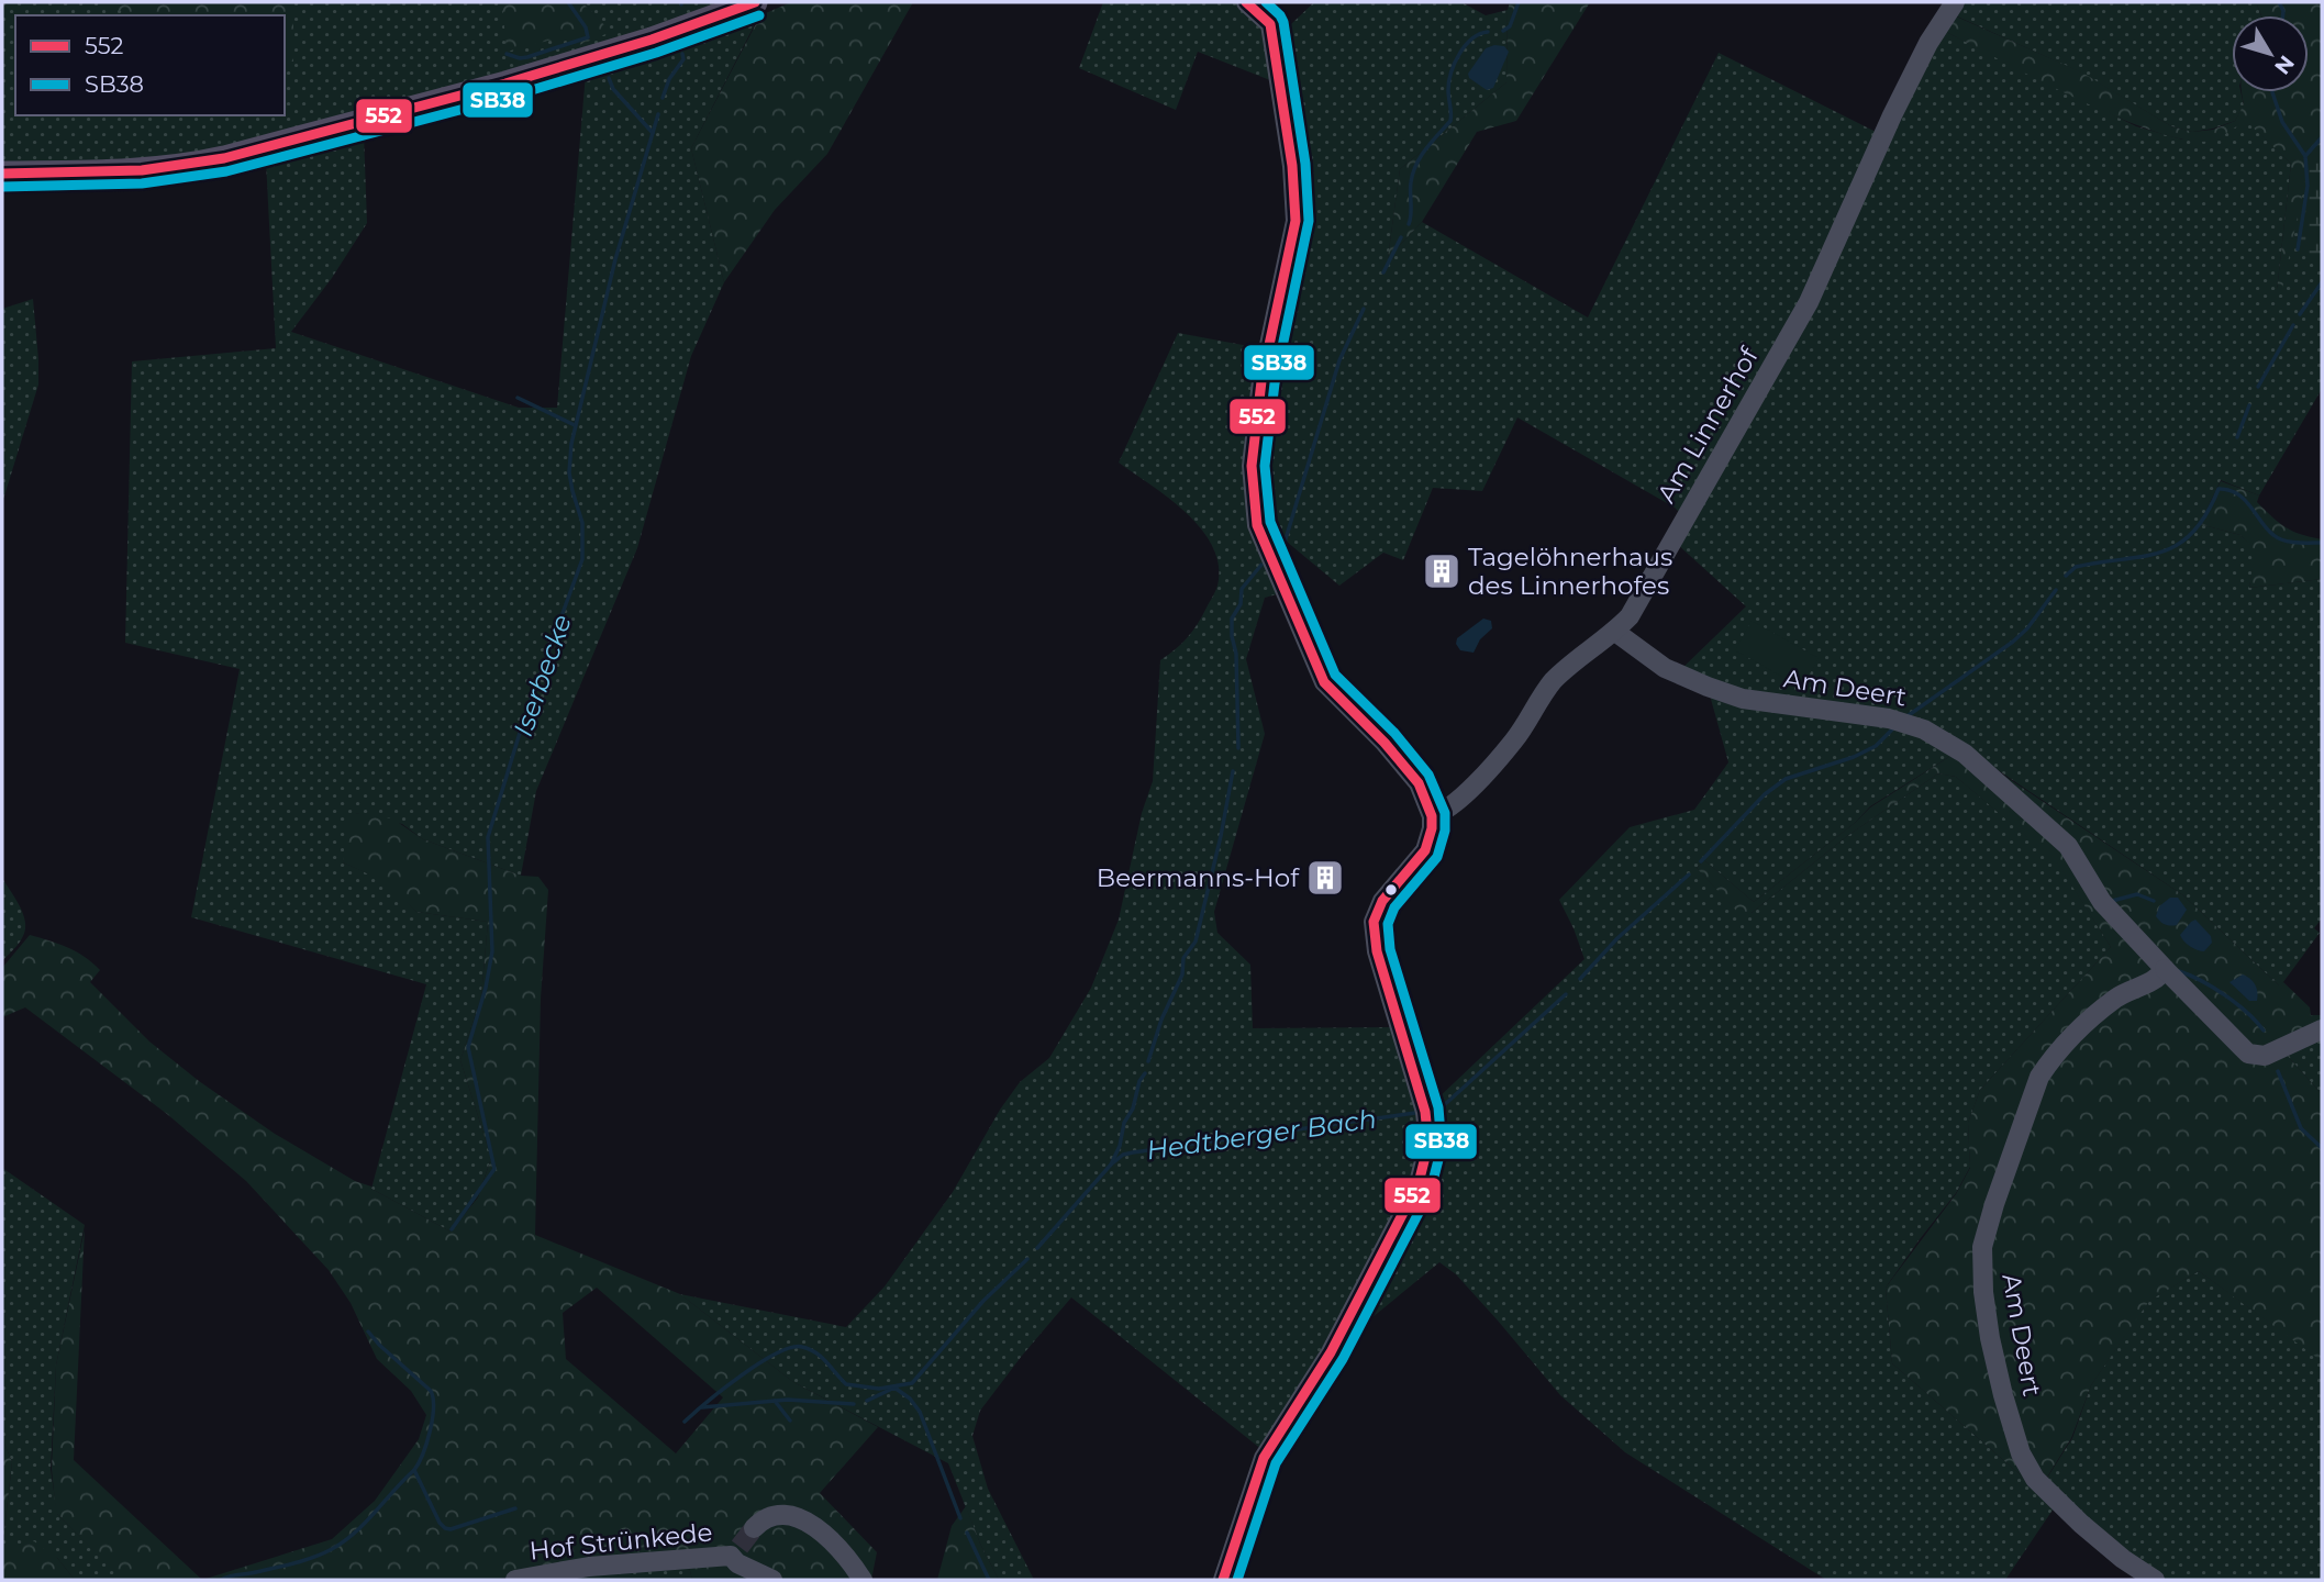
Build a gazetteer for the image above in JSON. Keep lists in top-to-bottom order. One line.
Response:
{"streets":{"street":["Am Linnerhof","Am Deert","Hof Strünkede"]},"crossings":[["Am Linnerhof","Am Deert"]],"water":["Iserbecke","Hedtberger Bach"],"places":{"building":["Tagelöhnerhaus des Linnerhofes","Beermanns-Hof"]},"lines":["transit line 552","transit line SB38"],"legend":["552","SB38"],"north":"bottom right"}
